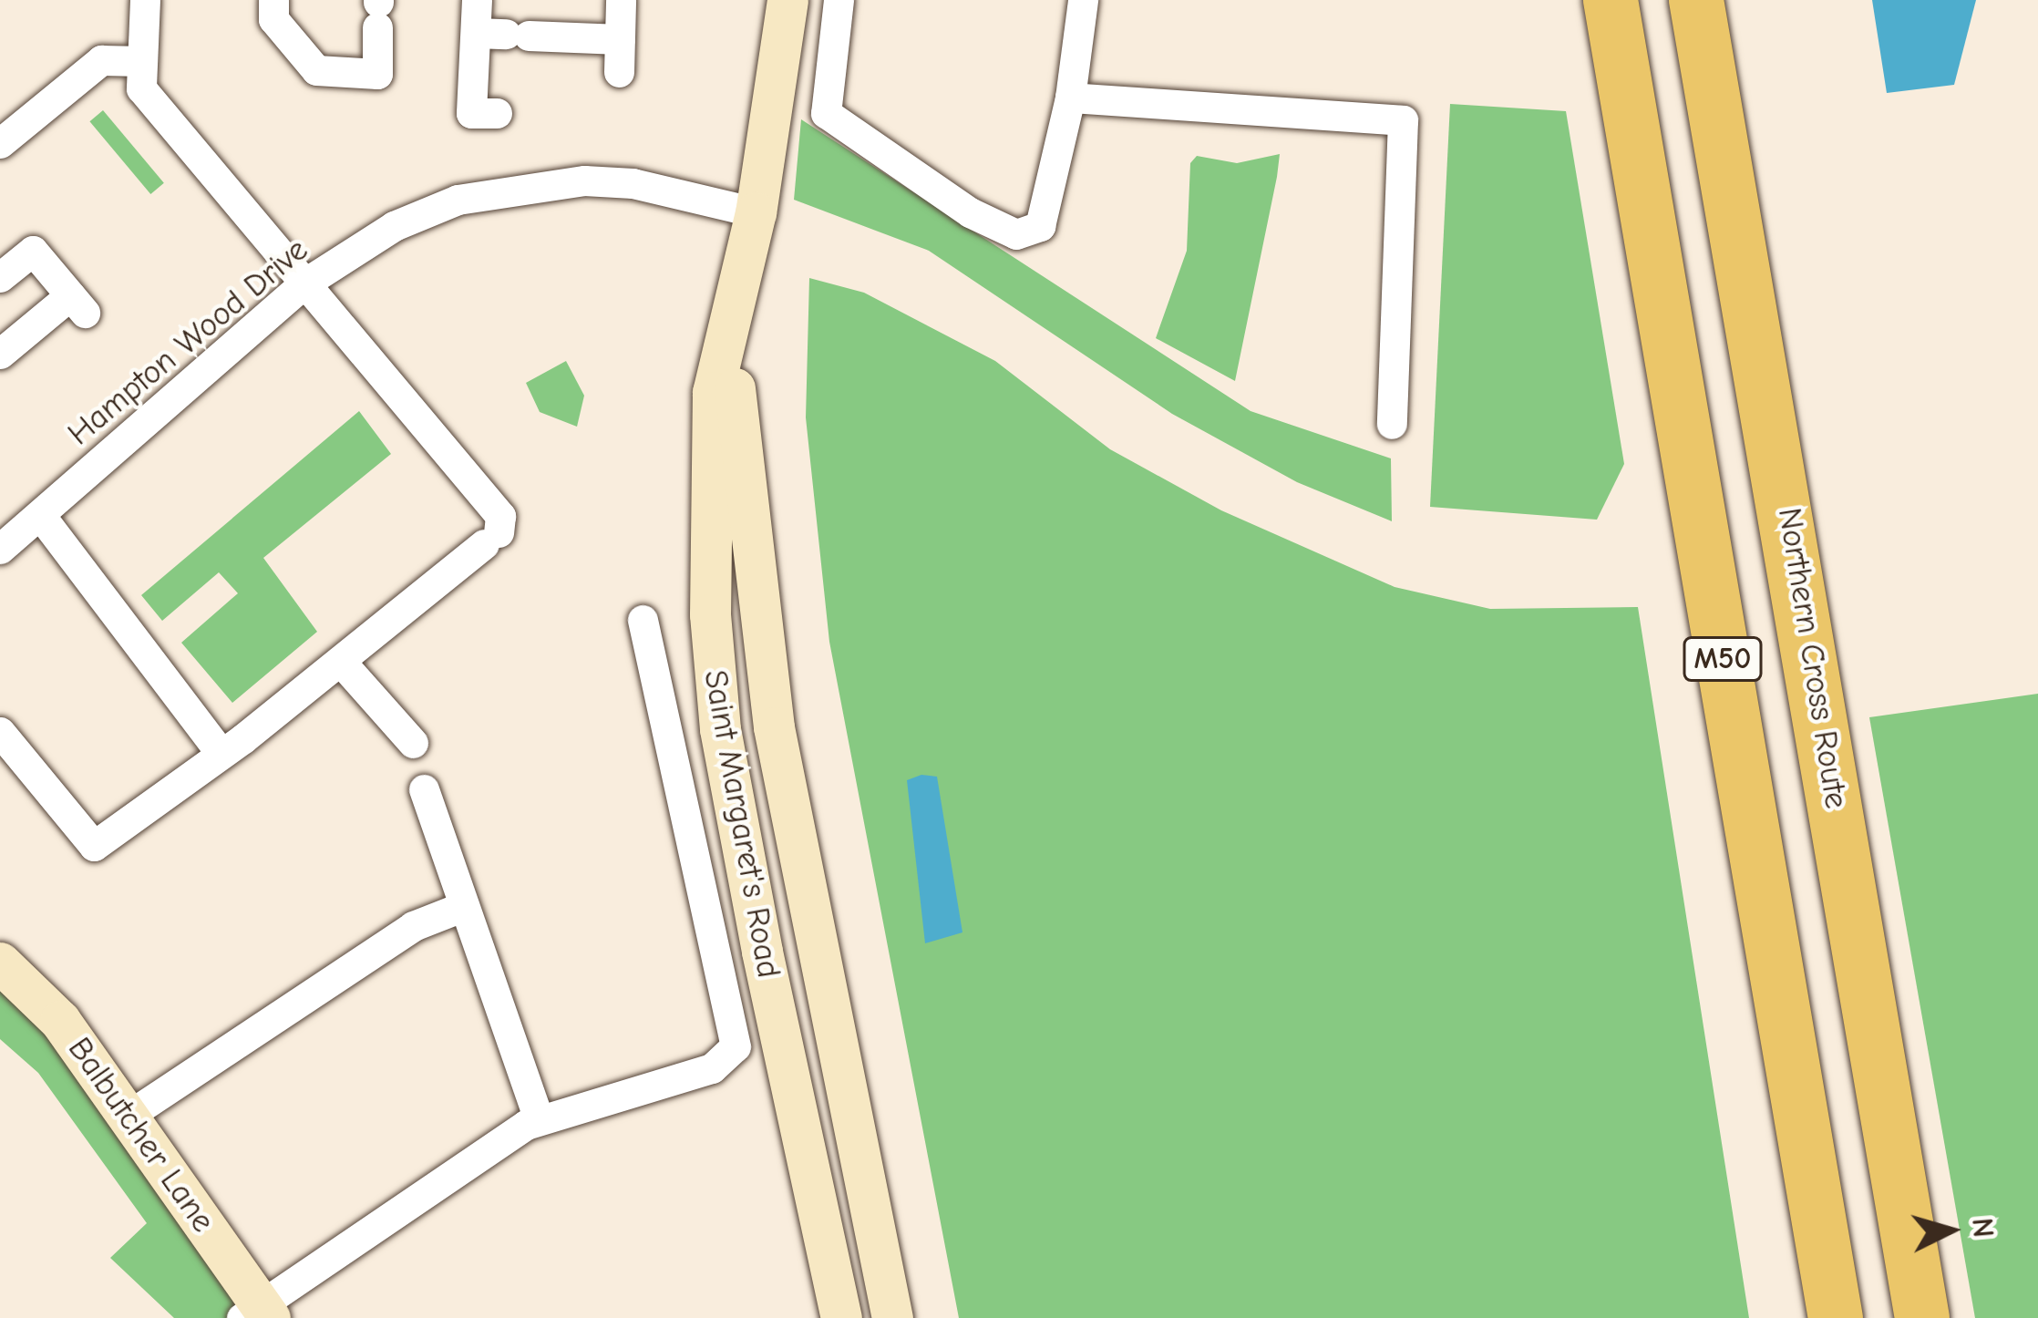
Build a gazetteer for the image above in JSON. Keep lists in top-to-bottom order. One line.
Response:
{"streets":{"highway":["Northern Cross Route","M50"],"main road":["Saint Margaret's Road","Balbutcher Lane"],"street":["Hampton Wood Drive"]},"crossings":[["Hampton Wood Drive","Saint Margaret's Road"]],"north":"right"}
